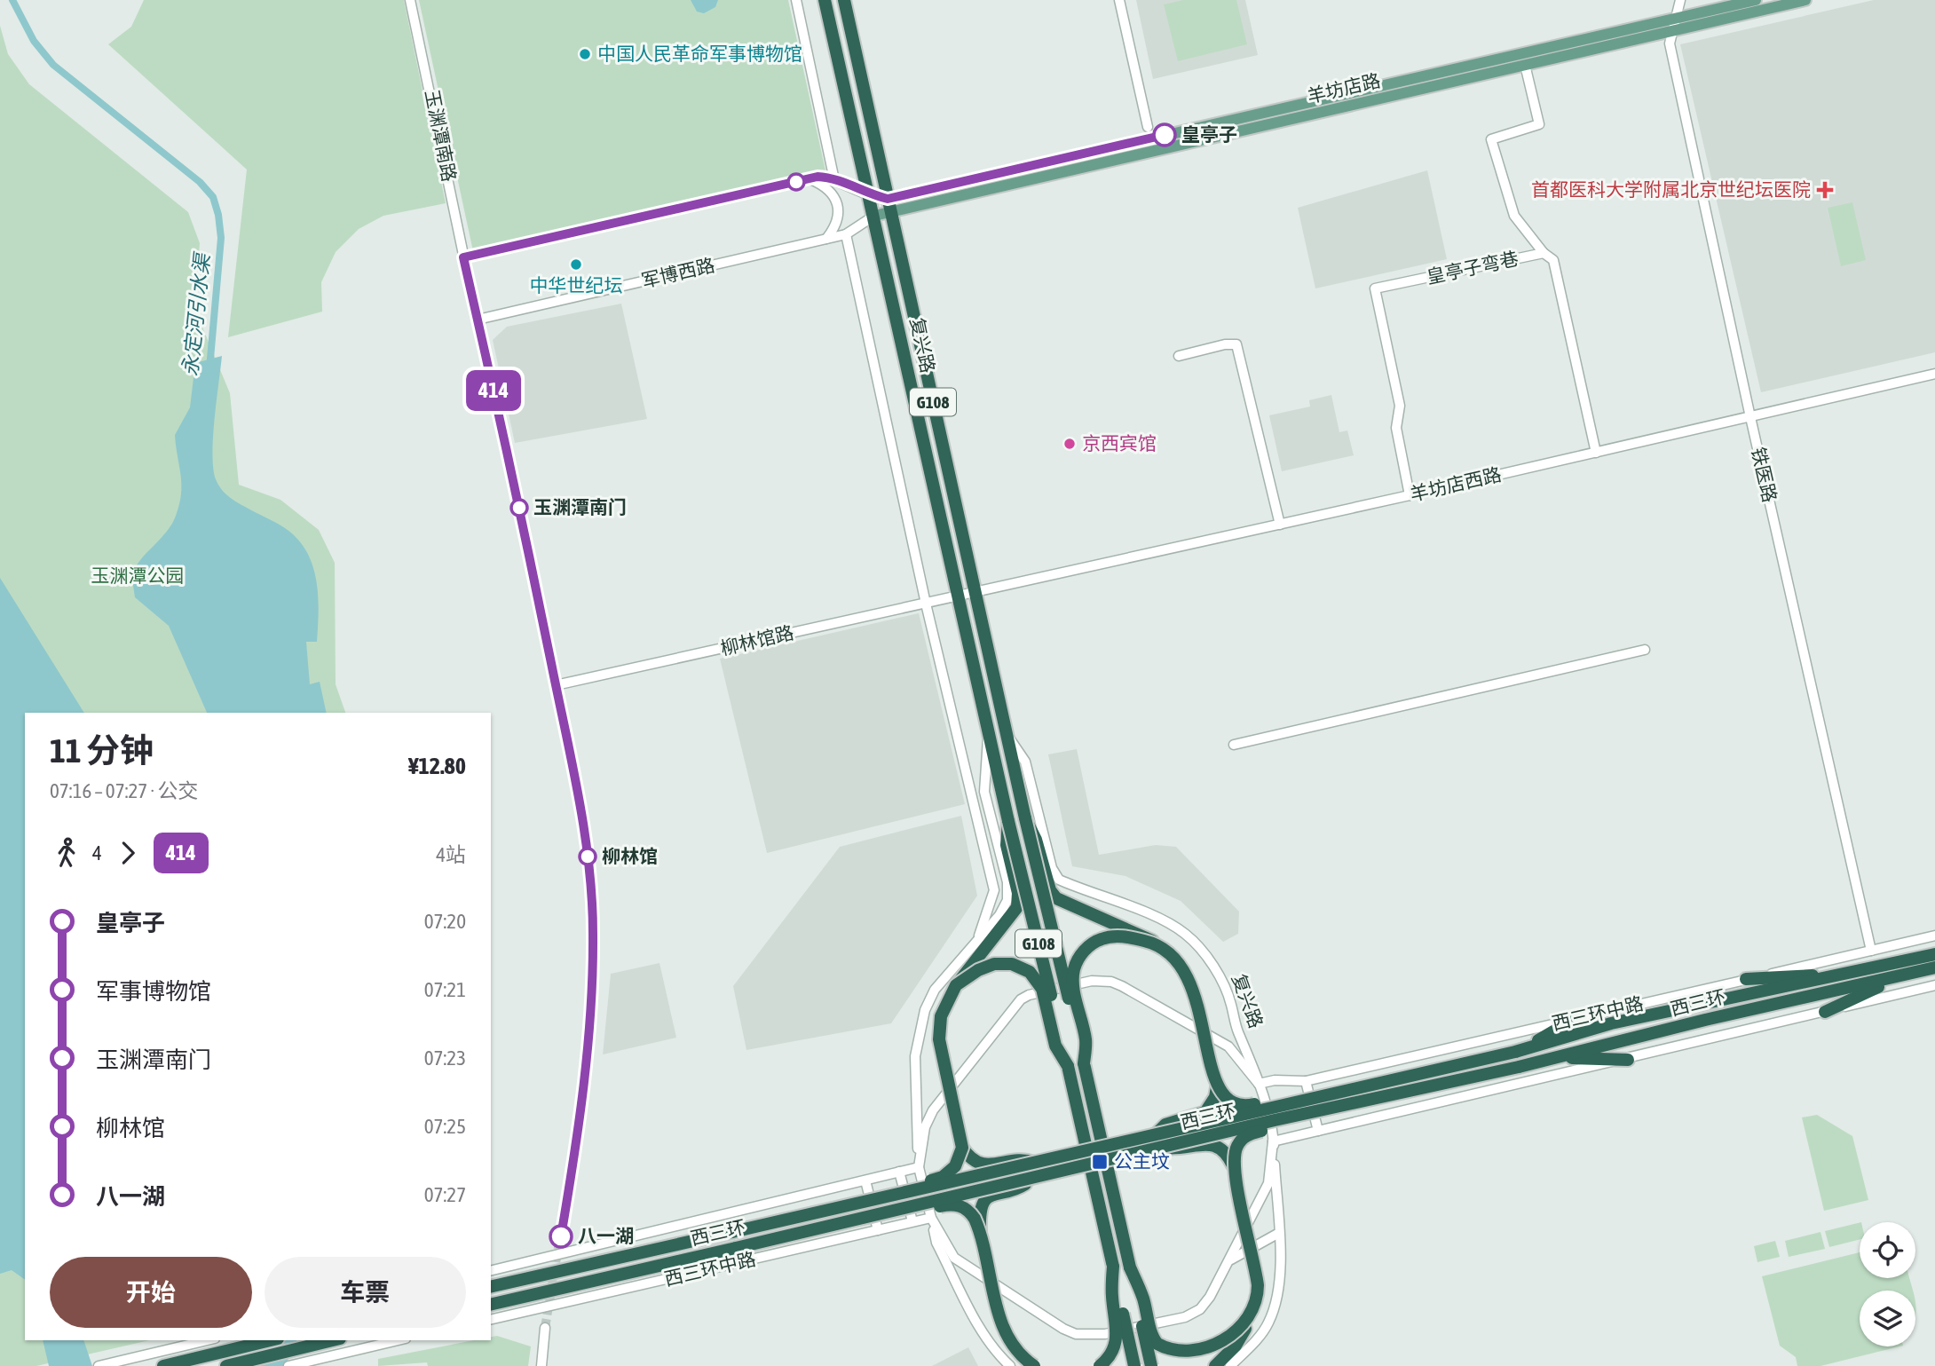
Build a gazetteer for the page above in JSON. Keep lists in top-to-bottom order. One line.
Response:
{"streets":{"highway":["复兴路","G108","西三环"],"main road":["羊坊店路"],"street":["玉渊潭南路","皇亭子弯巷","军博西路","铁医路","羊坊店西路","柳林馆路","西三环中路"]},"crossings":[["羊坊店路","皇亭子弯巷"],["羊坊店路","复兴路"],["羊坊店路","铁医路"],["皇亭子弯巷","羊坊店西路"],["军博西路","复兴路"],["复兴路","羊坊店西路"],["复兴路","柳林馆路"],["复兴路","西三环中路"],["铁医路","羊坊店西路"],["铁医路","西三环中路"],["羊坊店西路","柳林馆路"]],"water":["永定河引水渠"],"parks":["玉渊潭公园"],"places":{"other":["中国人民革命军事博物馆","皇亭子","中华世纪坛","京西宾馆","玉渊潭南门","柳林馆","八一湖"],"health":["首都医科大学附属北京世纪坛医院"],"transit":["公主坟"]},"lines":["bus line 414"],"page":{"on_map":"414","heading":["11 分钟","07:16 – 07:27 · 公交","¥12.80"],"legs":["4","414","4站"],"list":[{"name":"皇亭子","value":"07:20"},{"name":"军事博物馆","value":"07:21"},{"name":"玉渊潭南门","value":"07:23"},{"name":"柳林馆","value":"07:25"},{"name":"八一湖","value":"07:27"}],"buttons":["开始","车票"]}}
